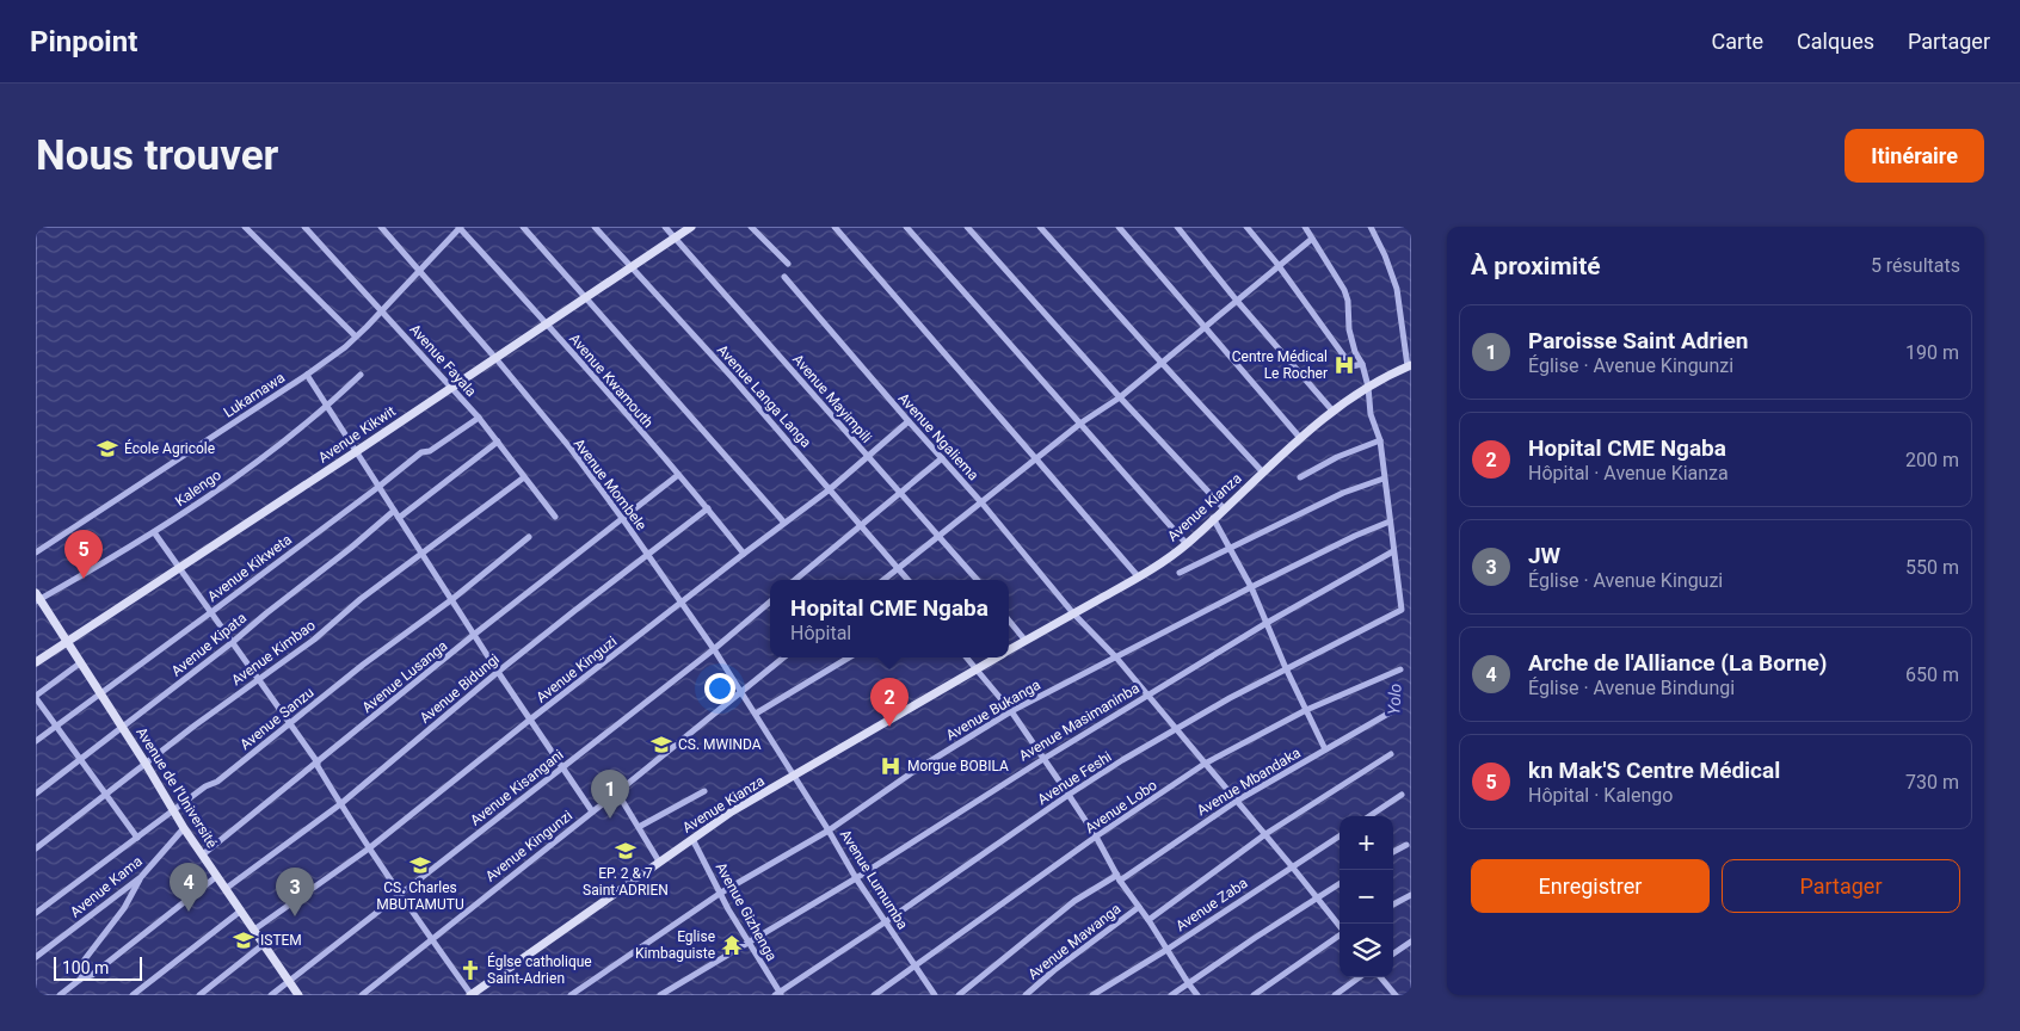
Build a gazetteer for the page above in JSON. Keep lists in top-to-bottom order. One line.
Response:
{"streets":{"main road":["Avenue Kikwit","Avenue Kianza","Avenue de l’Université"],"street":["Avenue Fayala","Avenue Kwamouth","Lukamawa","Avenue Langa Langa","Avenue Mayimpili","Avenue Ngaliema","Avenue Mombele","Kalengo","Avenue Kikweta","Avenue Kipata","Avenue Kimbao","Avenue Kinguzi","Avenue Lusanga","Avenue Bidungi","Avenue Bukanga","Avenue Sanzu","Avenue Masimaninba","Avenue Feshi","Avenue Mbandaka","Avenue Kisangani","Avenue Lobo","Avenue Kingunzi","Avenue Lumumba","Avenue Kama","Avenue Zaba","Avenue Gizhenga","Avenue Mawanga"]},"crossings":[["Avenue Fayala","Lukamawa"],["Avenue Fayala","Avenue Kikwit"],["Avenue Fayala","Avenue Kikweta"],["Avenue Fayala","Avenue Kimbao"],["Avenue Kwamouth","Lukamawa"],["Avenue Kwamouth","Avenue Kikwit"],["Avenue Kwamouth","Avenue Kinguzi"],["Avenue Kwamouth","Avenue Lusanga"],["Avenue Kwamouth","Avenue Bidungi"],["Lukamawa","Avenue Mombele"],["Avenue Langa Langa","Avenue Kikwit"],["Avenue Langa Langa","Avenue Kinguzi"],["Avenue Mayimpili","Avenue Kikwit"],["Avenue Mayimpili","Avenue Kinguzi"],["Avenue Kikwit","Avenue Mombele"],["Avenue Kikwit","Avenue de l’Université"],["Avenue Ngaliema","Avenue Kianza"],["Avenue Ngaliema","Avenue Kinguzi"],["Avenue Ngaliema","Avenue Bukanga"],["Avenue Ngaliema","Avenue Masimaninba"],["Avenue Ngaliema","Avenue Feshi"],["Avenue Ngaliema","Avenue Mbandaka"],["Avenue Ngaliema","Avenue Lobo"],["Avenue Ngaliema","Avenue Zaba"],["Avenue Mombele","Avenue Kianza"],["Avenue Mombele","Avenue Kinguzi"],["Avenue Mombele","Avenue Lusanga"],["Avenue Mombele","Avenue Bidungi"],["Avenue Mombele","Avenue Kisangani"],["Avenue Mombele","Avenue Kingunzi"],["Avenue Mombele","Avenue Lumumba"],["Kalengo","Avenue de l’Université"],["Avenue Kianza","Avenue Lumumba"],["Avenue Kianza","Avenue Gizhenga"],["Avenue Kikweta","Avenue de l’Université"],["Avenue Kipata","Avenue de l’Université"],["Avenue Kimbao","Avenue de l’Université"],["Avenue Kinguzi","Avenue de l’Université"],["Avenue Lusanga","Avenue de l’Université"],["Avenue Bidungi","Avenue de l’Université"],["Avenue Bukanga","Avenue Lumumba"],["Avenue Bukanga","Avenue Gizhenga"],["Avenue Sanzu","Avenue de l’Université"],["Avenue Masimaninba","Avenue Feshi"],["Avenue Masimaninba","Avenue Lumumba"],["Avenue Masimaninba","Avenue Gizhenga"],["Avenue Feshi","Avenue Lumumba"],["Avenue Feshi","Avenue Gizhenga"],["Avenue de l’Université","Avenue Kisangani"],["Avenue de l’Université","Avenue Kama"],["Avenue Lobo","Avenue Lumumba"]],"water":["Yolo"],"places":{"hospital":["Centre Médical Le Rocher","Morgue BOBILA"],"school or university":["École Agricole","CS. MWINDA","EP. 2 & 7 Saint ADRIEN","CS. Charles MBUTAMUTU","ISTEM"],"temple":["Eglise Kimbaguiste"],"church":["Églse catholique Saint-Adrien"]},"scale_bar":"100 m","page":{"header":"Pinpoint","nav":["Carte","Calques","Partager"],"buttons":["Itinéraire",["Enregistrer","Partager"]],"title":"Nous trouver","heading":["À proximité","5 résultats"],"list":[{"mark":"1","name":"Paroisse Saint Adrien","note":"Église · Avenue Kingunzi","value":"190 m"},{"mark":"2","name":"Hopital CME Ngaba","note":"Hôpital · Avenue Kianza","value":"200 m"},{"mark":"3","name":"JW","note":"Église · Avenue Kinguzi","value":"550 m"},{"mark":"4","name":"Arche de l'Alliance (La Borne)","note":"Église · Avenue Bindungi","value":"650 m"},{"mark":"5","name":"kn Mak'S Centre Médical","note":"Hôpital · Kalengo","value":"730 m"}],"pins":["5","2","1","4","3"],"popup":["Hopital CME Ngaba","Hôpital"],"map_buttons":["+","−"],"scale":"100 m"}}
